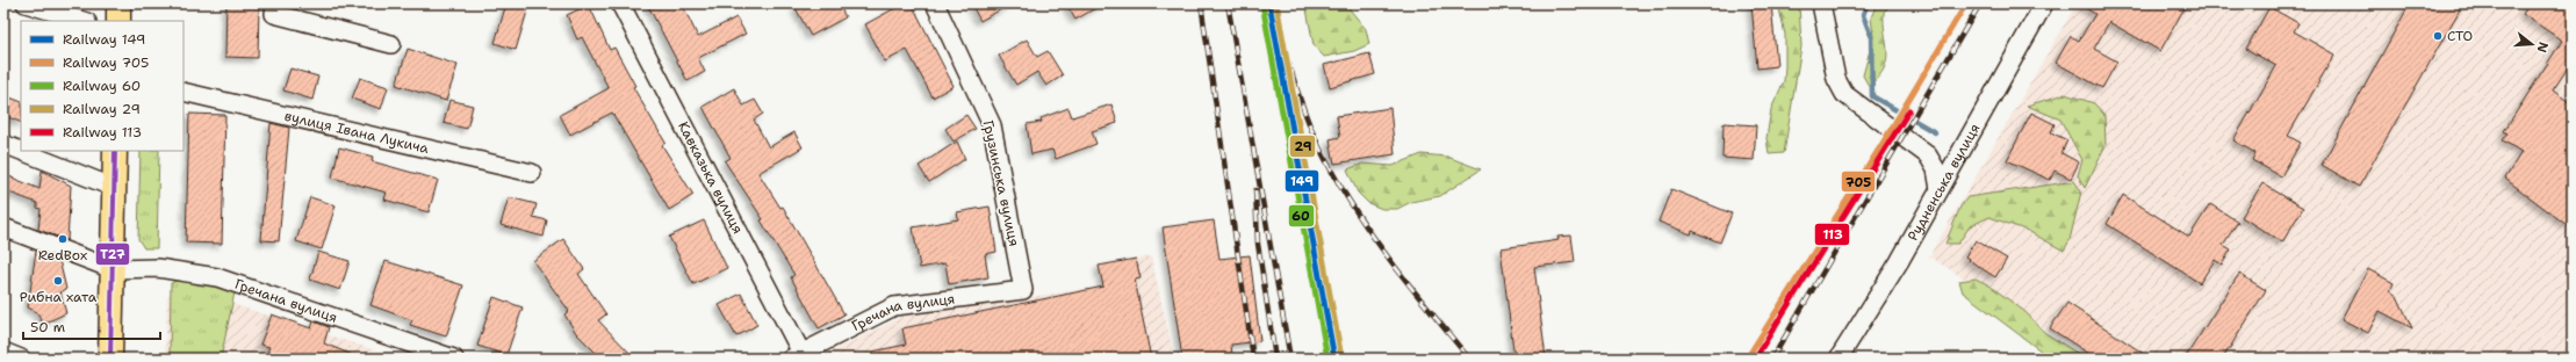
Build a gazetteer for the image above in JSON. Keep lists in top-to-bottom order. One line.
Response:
{"streets":{"street":["вулиця Івана Лукича","Кавказька вулиця","Рудненська вулиця","Грузинська вулиця","Гречана вулиця"]},"crossings":[["Кавказька вулиця","Гречана вулиця"],["Грузинська вулиця","Гречана вулиця"]],"places":["СТО","RedBox","Рибна хата"],"lines":["rail line 149","rail line 705","rail line 29","rail line 60","rail line 113","transit line Т27"],"legend":["Railway 149","Railway 705","Railway 60","Railway 29","Railway 113"],"scale_bar":"50 m","north":"right"}
